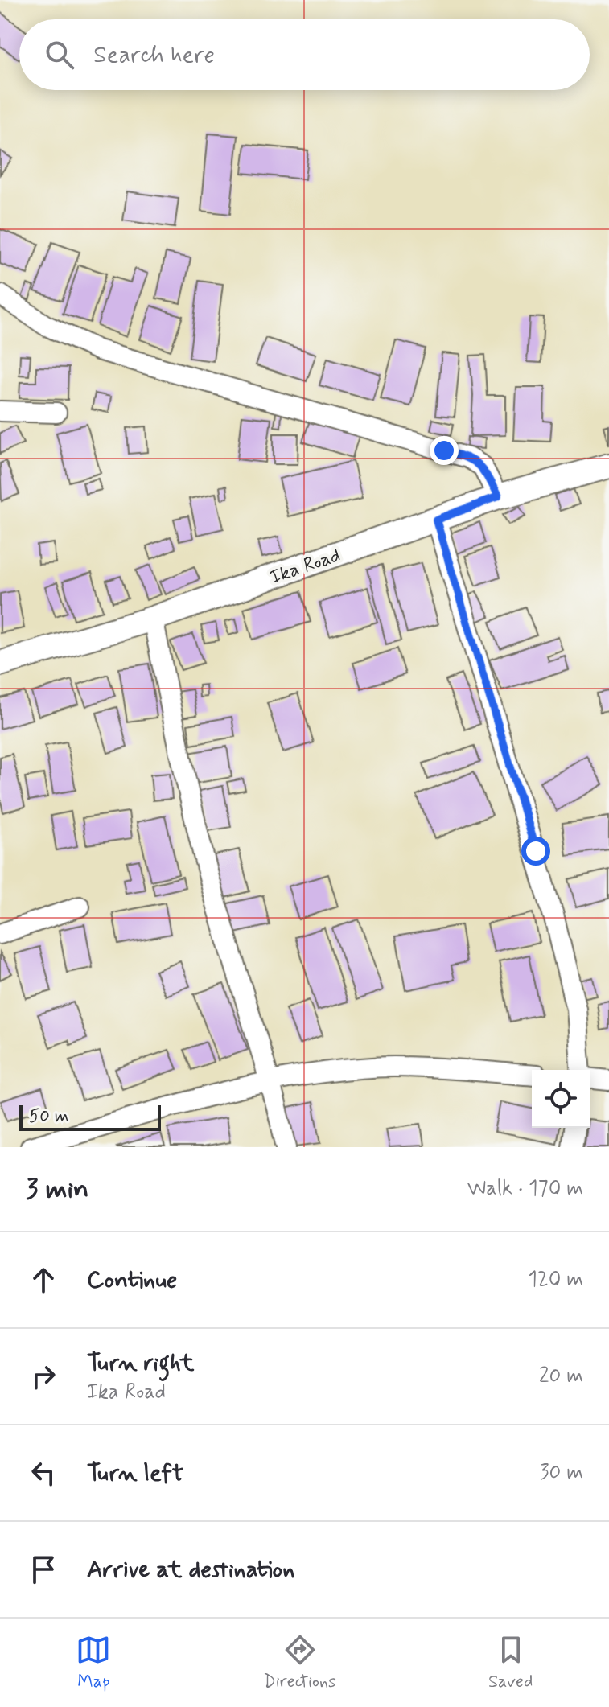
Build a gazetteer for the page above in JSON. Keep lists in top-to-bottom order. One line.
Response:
{"streets":{"street":["Ika Road"]},"scale_bar":"50 m","page":{"search":"Search here","scale":"50 m","heading":["3 min","Walk · 170 m"],"list":[["Continue","120 m"],["Turn right","Ika Road","20 m"],["Turn left","30 m"],"Arrive at destination"],"nav":["Map","Directions","Saved"]}}
